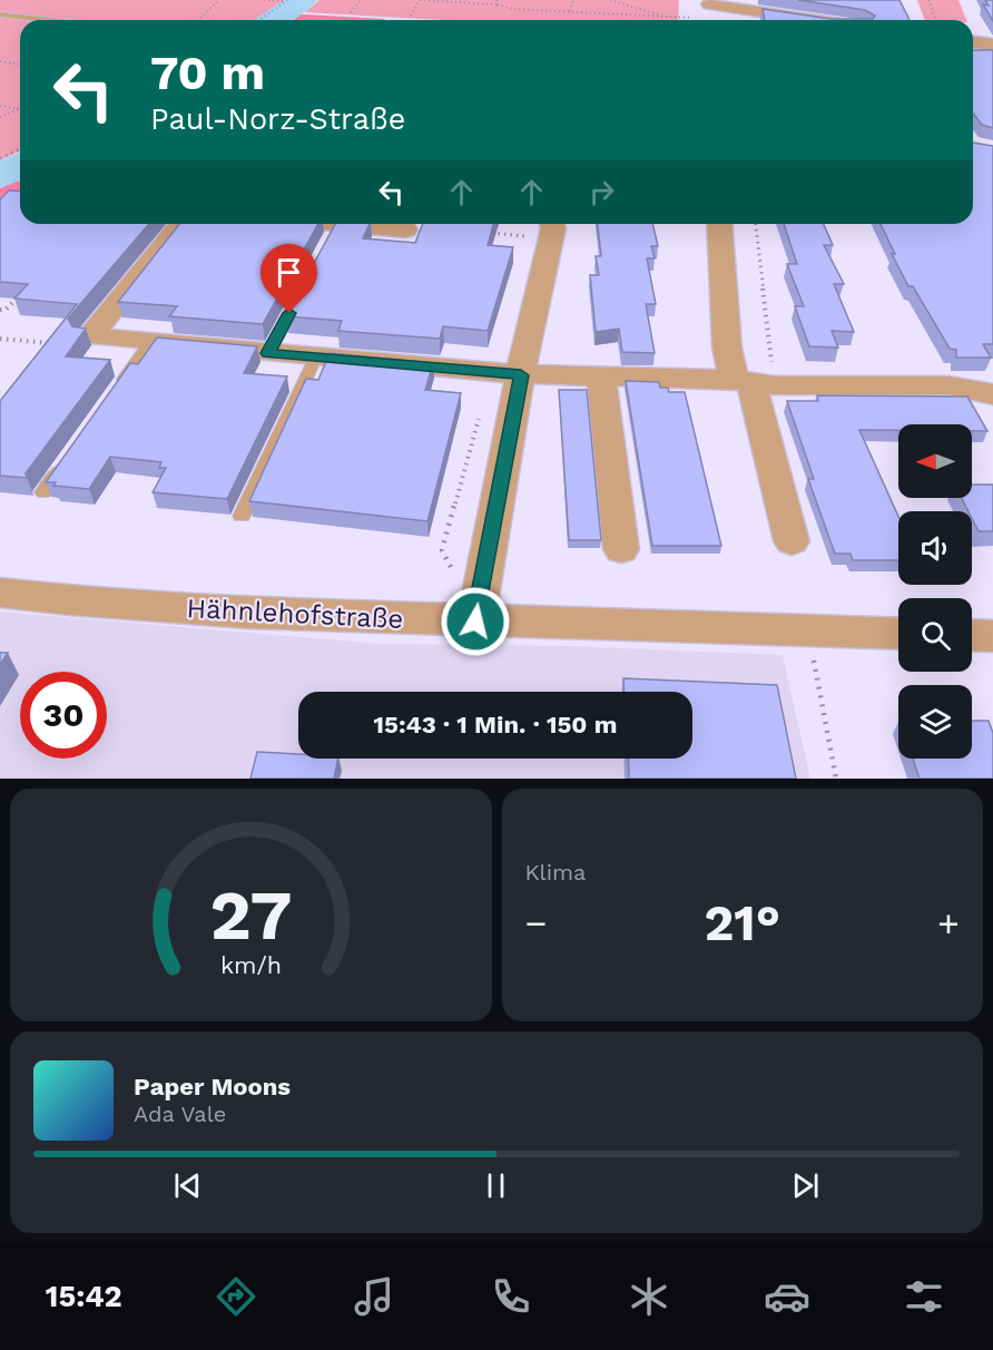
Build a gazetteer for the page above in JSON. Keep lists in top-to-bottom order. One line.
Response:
{"streets":{"street":["Hähnlehofstraße"]},"north":"left","page":{"turn":["70 m","Paul-Norz-Straße"],"limit":"30","trip":"15:43 · 1 Min. · 150 m","tile":"Klima","heat":["−","21°","+"],"song":["Paper Moons","Ada Vale"],"tabs":"15:42","gauge":["27","km/h"]}}
